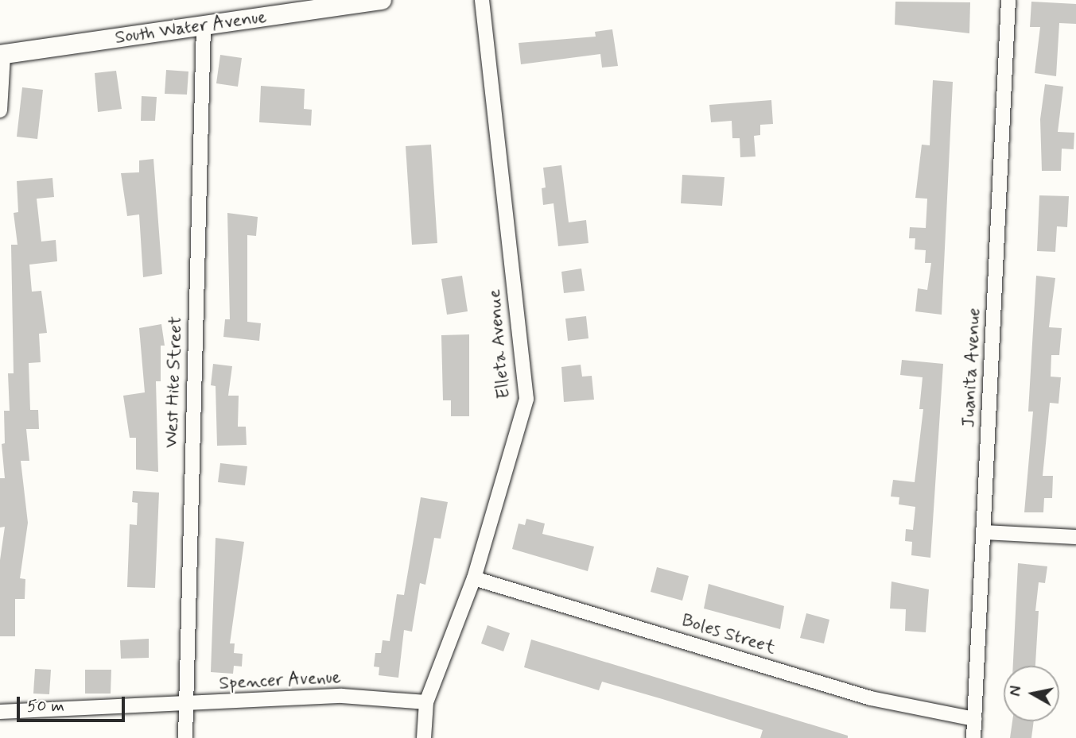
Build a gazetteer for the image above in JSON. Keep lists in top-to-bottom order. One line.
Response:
{"streets":{"main road":["South Water Avenue"],"street":["Elleta Avenue","Juanita Avenue","West Hite Street","Boles Street","Spencer Avenue"]},"crossings":[["South Water Avenue","West Hite Street"],["Elleta Avenue","Boles Street"],["Elleta Avenue","Spencer Avenue"],["Juanita Avenue","Boles Street"],["West Hite Street","Spencer Avenue"]],"scale_bar":"50 m","north":"left"}
